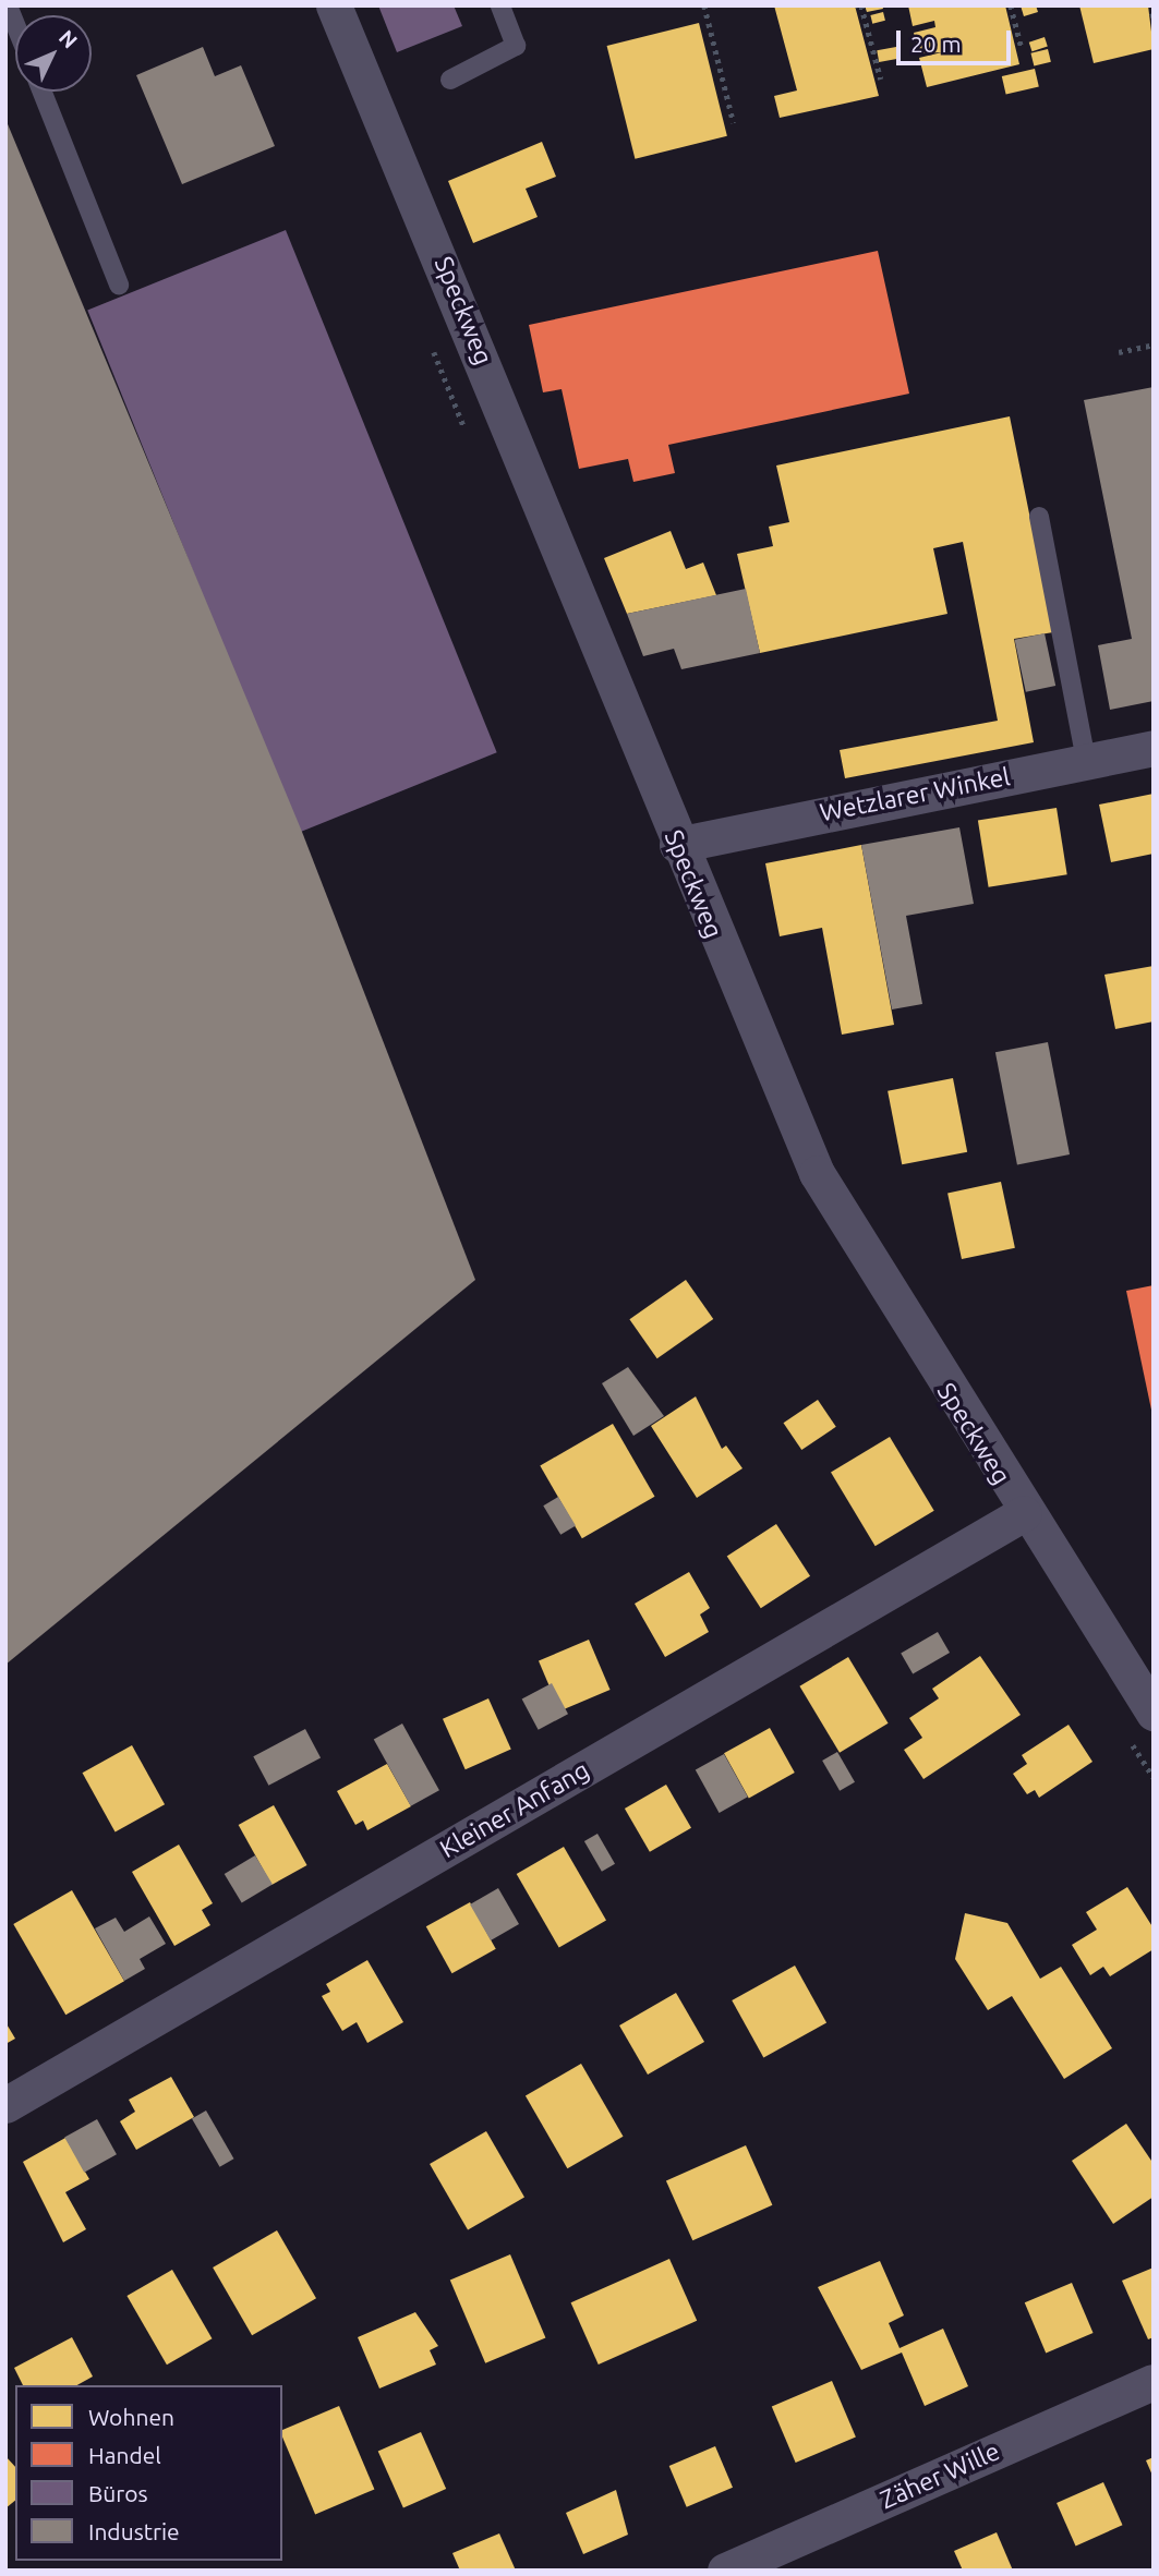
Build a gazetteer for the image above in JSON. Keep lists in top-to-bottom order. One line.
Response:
{"streets":{"street":["Speckweg","Wetzlarer Winkel","Kleiner Anfang","Zäher Wille"]},"crossings":[["Speckweg","Wetzlarer Winkel"],["Speckweg","Kleiner Anfang"]],"legend":["Wohnen","Handel","Büros","Industrie"],"scale_bar":"20 m","north":"top right"}
